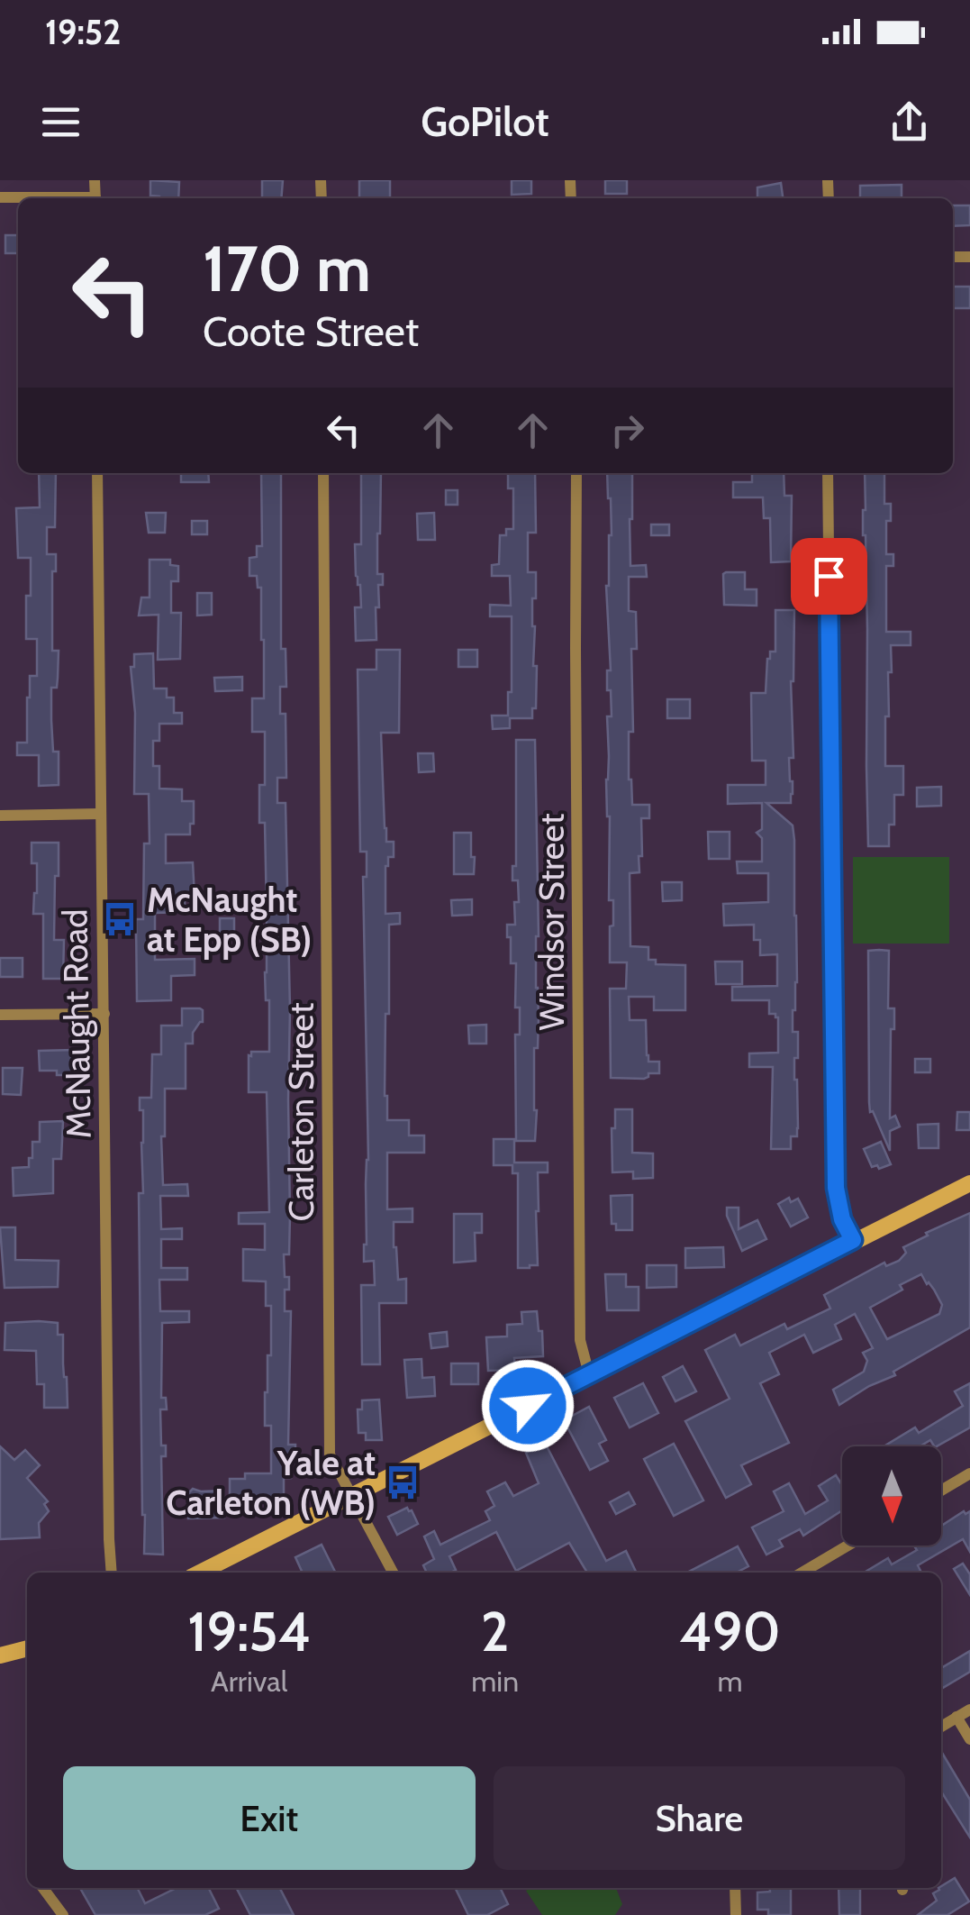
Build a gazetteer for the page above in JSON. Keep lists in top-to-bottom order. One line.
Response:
{"streets":{"street":["Windsor Street","McNaught Road","Carleton Street"]},"places":{"bus stop":["McNaught at Epp (SB)","Yale at Carleton (WB)"]},"north":"bottom","page":{"status":"19:52","header":"GoPilot","turn":["170 m","Coote Street"],"eta":["19:54","Arrival","2","min","490","m"],"buttons":["Exit","Share"]}}
